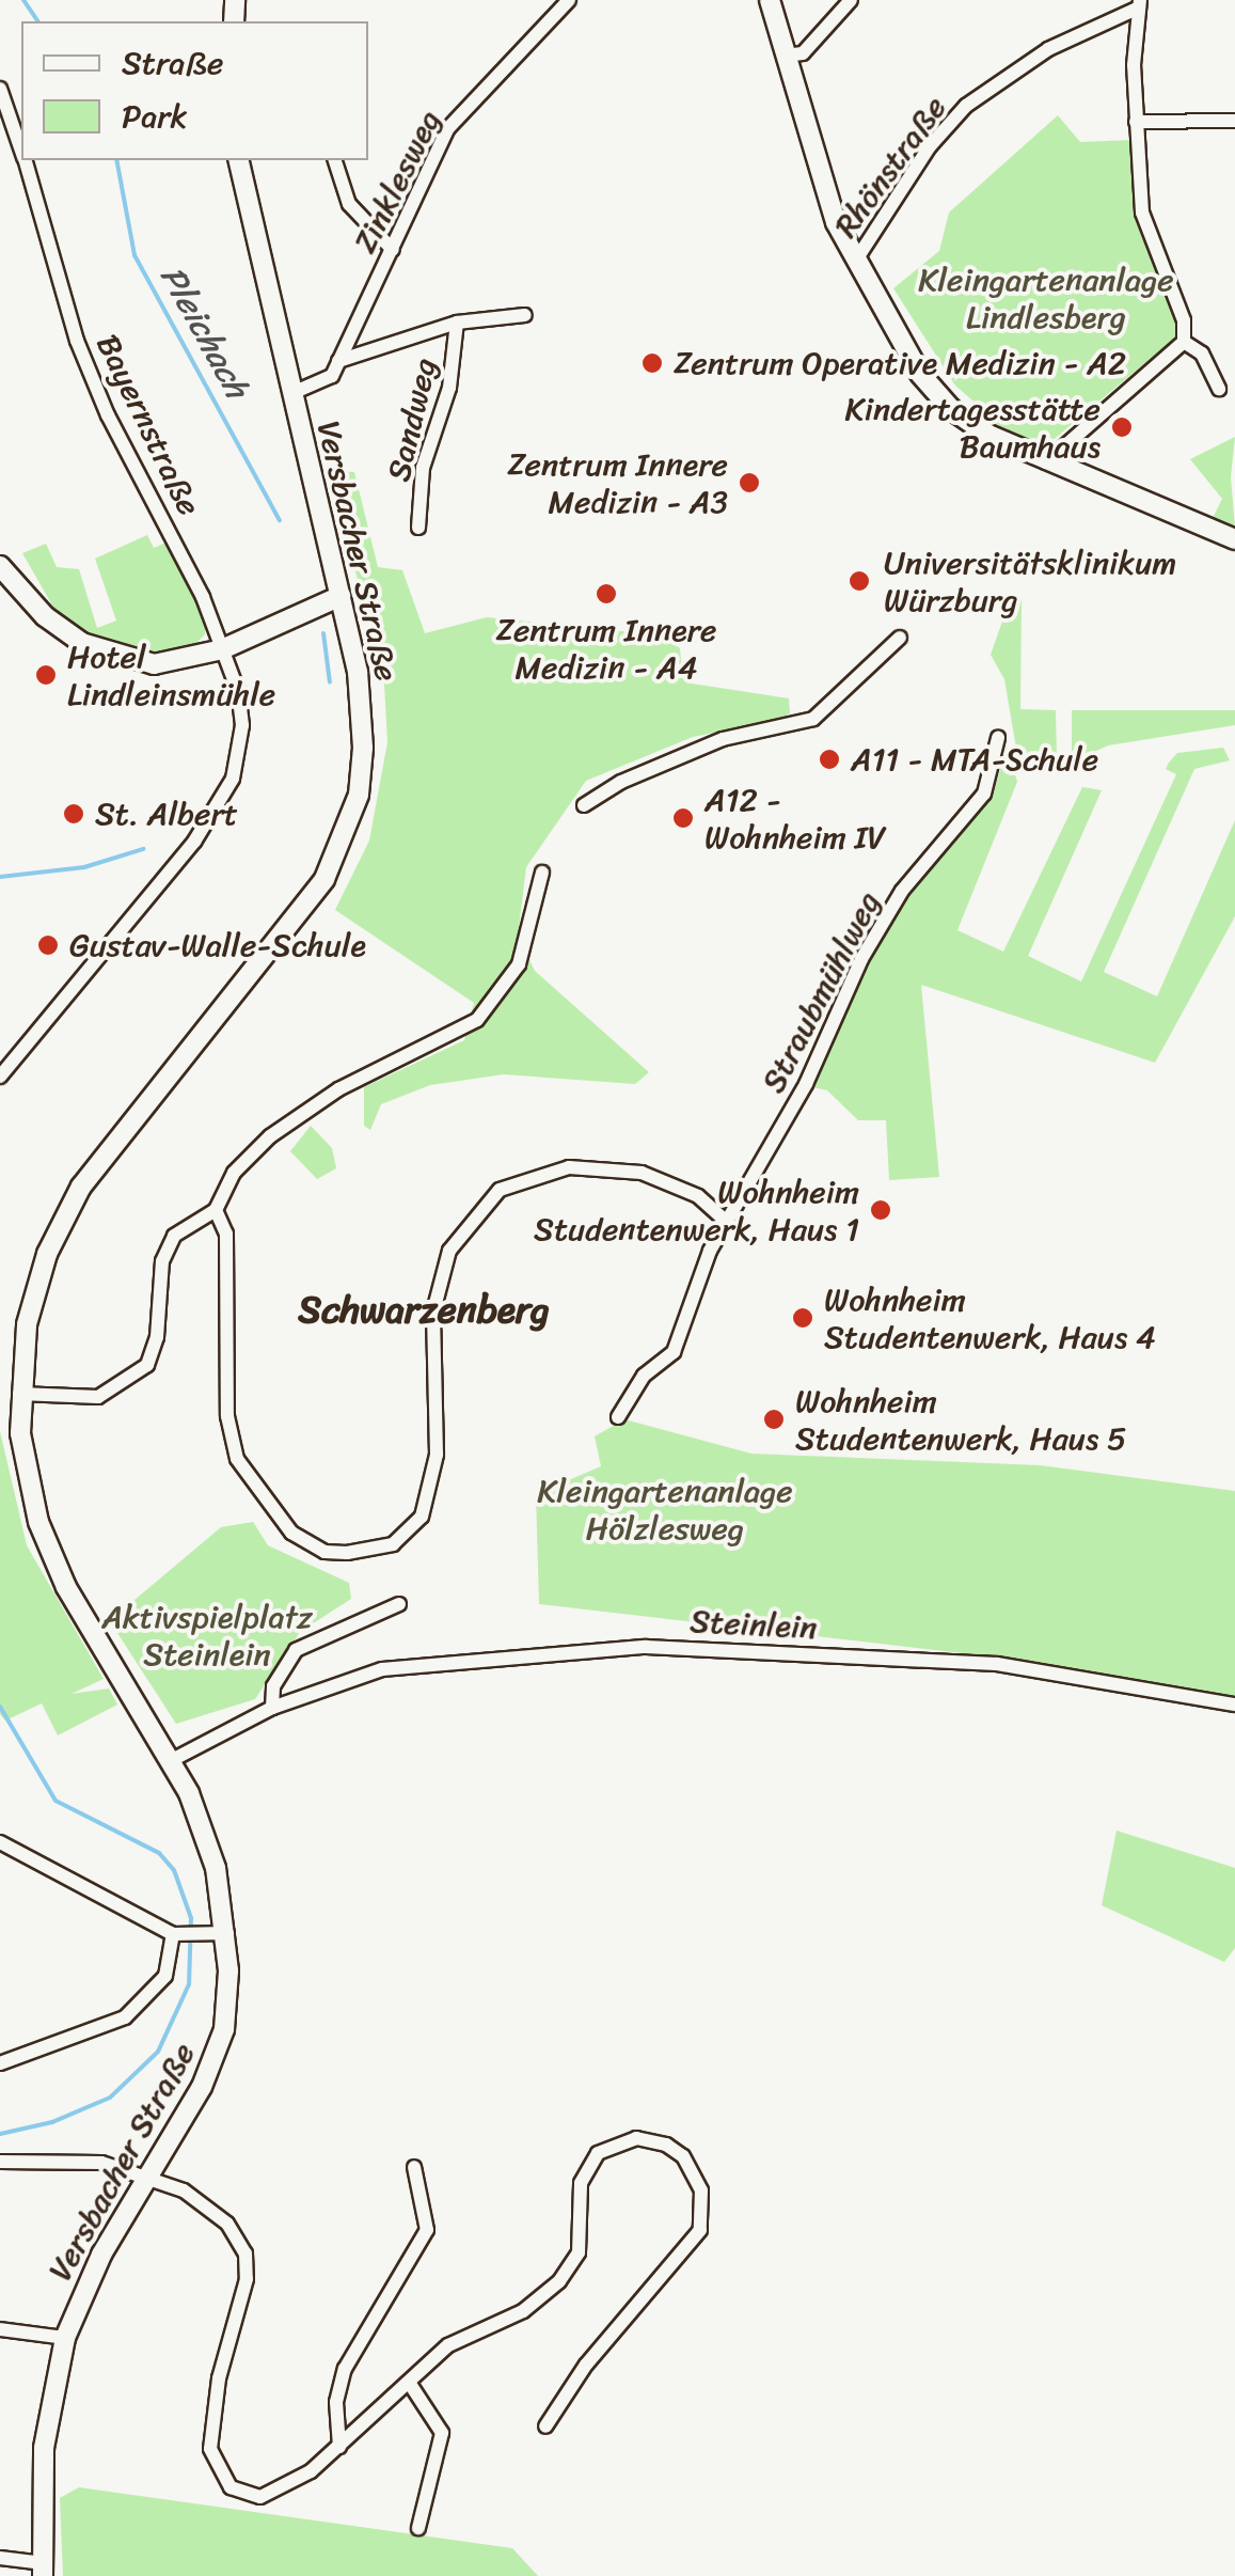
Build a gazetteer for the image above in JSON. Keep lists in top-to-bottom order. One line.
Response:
{"streets":{"main road":["Versbacher Straße"],"street":["Rhönstraße","Zinklesweg","Sandweg","Bayernstraße","Straubmühlweg","Steinlein"]},"crossings":[["Zinklesweg","Versbacher Straße"],["Versbacher Straße","Steinlein"]],"districts":["Schwarzenberg"],"water":["Pleichach"],"parks":["Kleingartenanlage Lindlesberg","Kleingartenanlage Hölzlesweg","Aktivspielplatz Steinlein"],"places":["Zentrum Operative Medizin - A2","Kindertagesstätte Baumhaus","Zentrum Innere Medizin - A3","Universitätsklinikum Würzburg","Zentrum Innere Medizin - A4","Hotel Lindleinsmühle","A11 - MTA-Schule","St. Albert","A12 - Wohnheim IV","Gustav-Walle-Schule","Wohnheim Studentenwerk, Haus 1","Wohnheim Studentenwerk, Haus 4","Wohnheim Studentenwerk, Haus 5"],"legend":["Straße","Park"]}
